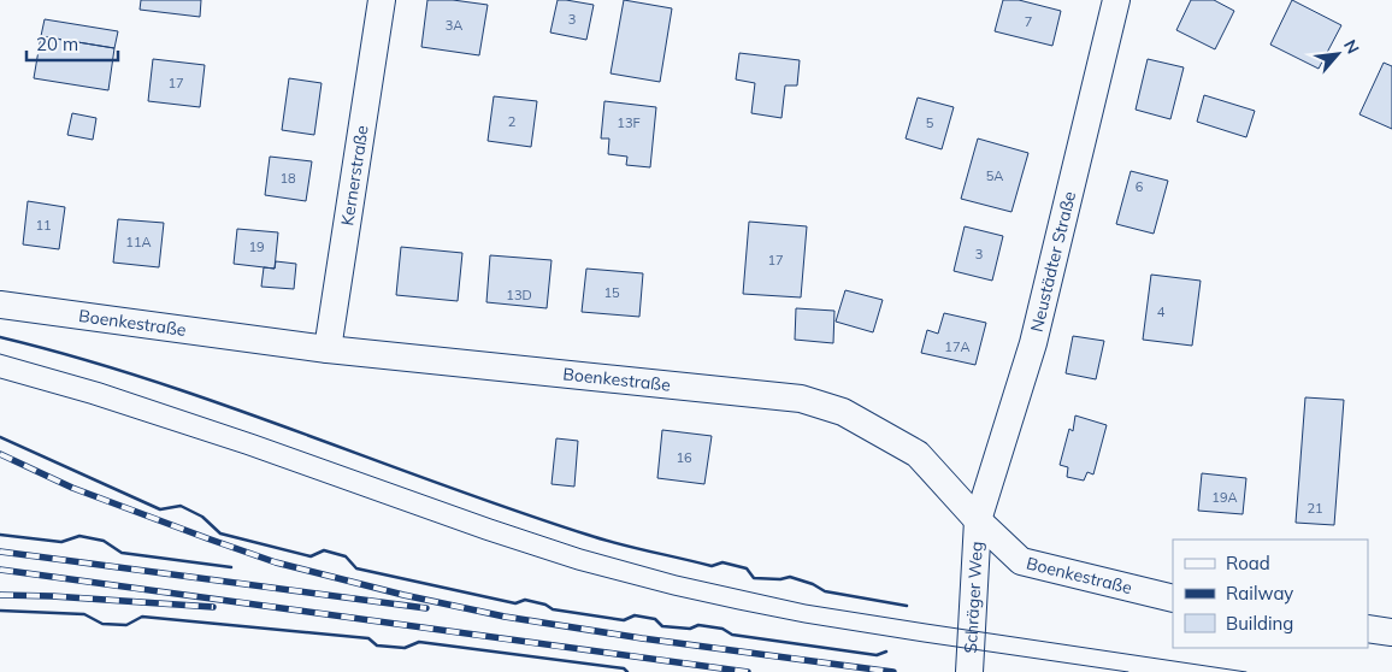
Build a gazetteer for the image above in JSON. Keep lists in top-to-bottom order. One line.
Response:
{"streets":{"street":["Kernerstraße","Neustädter Straße","Boenkestraße","Schräger Weg"]},"crossings":[["Kernerstraße","Boenkestraße"],["Neustädter Straße","Boenkestraße"],["Neustädter Straße","Schräger Weg"],["Boenkestraße","Schräger Weg"]],"house_numbers":["3","7","3A","17","2","13F","5","5A","18","6","11","11A","19","3","17","15","13D","4","17A","16","19A","21"],"legend":["Road","Railway","Building"],"scale_bar":"20 m","north":"top right"}
